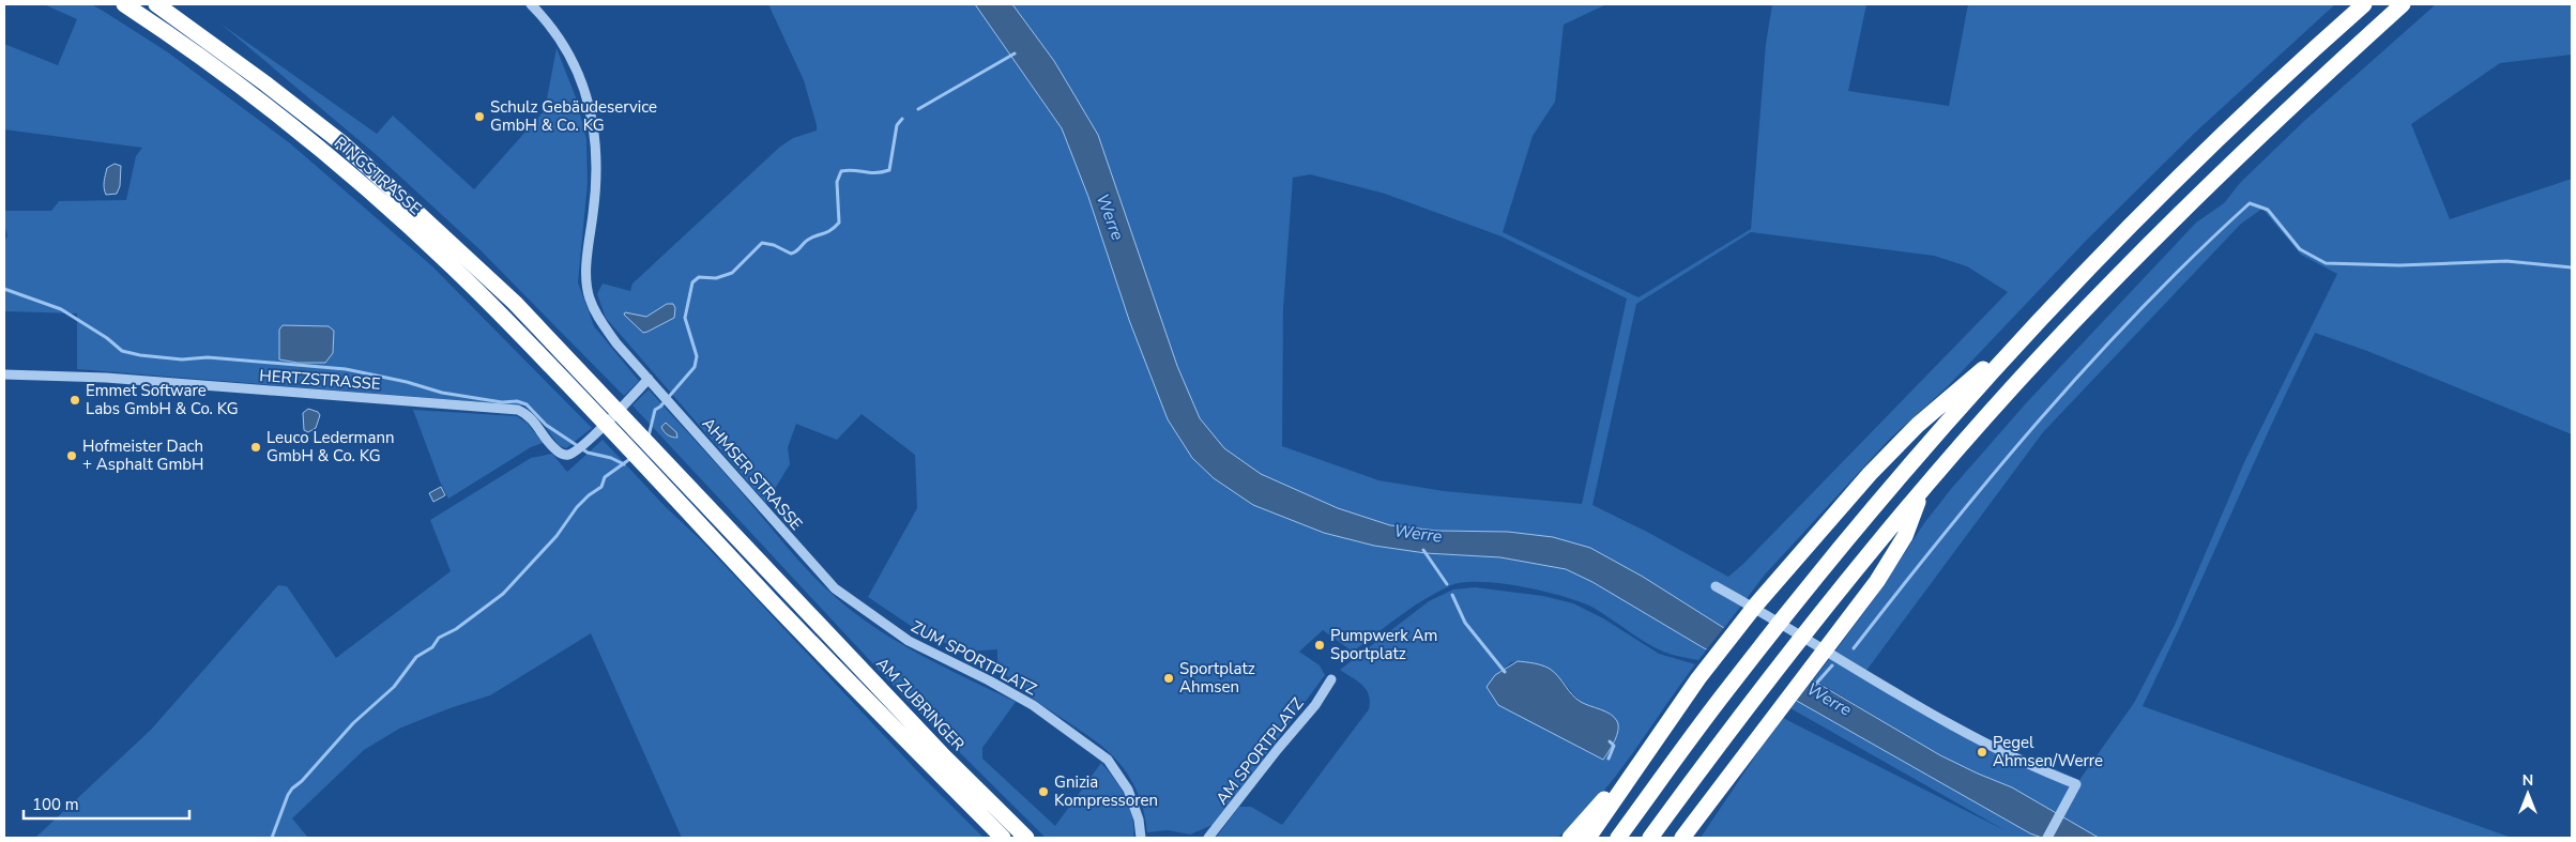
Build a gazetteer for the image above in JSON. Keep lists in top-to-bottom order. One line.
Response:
{"streets":{"highway":["RINGSTRASSE","AM ZUBRINGER"],"street":["HERTZSTRASSE","AHMSER STRASSE","ZUM SPORTPLATZ","AM SPORTPLATZ"]},"crossings":[["RINGSTRASSE","AM ZUBRINGER"],["HERTZSTRASSE","AHMSER STRASSE"],["AHMSER STRASSE","ZUM SPORTPLATZ"]],"water":["Werre"],"places":["Schulz Gebäudeservice GmbH & Co. KG","Emmet Software Labs GmbH & Co. KG","Leuco Ledermann GmbH & Co. KG","Hofmeister Dach + Asphalt GmbH","Pumpwerk Am Sportplatz","Sportplatz Ahmsen","Pegel Ahmsen/Werre","Gnizia Kompressoren"],"scale_bar":"100 m","north":"top"}
